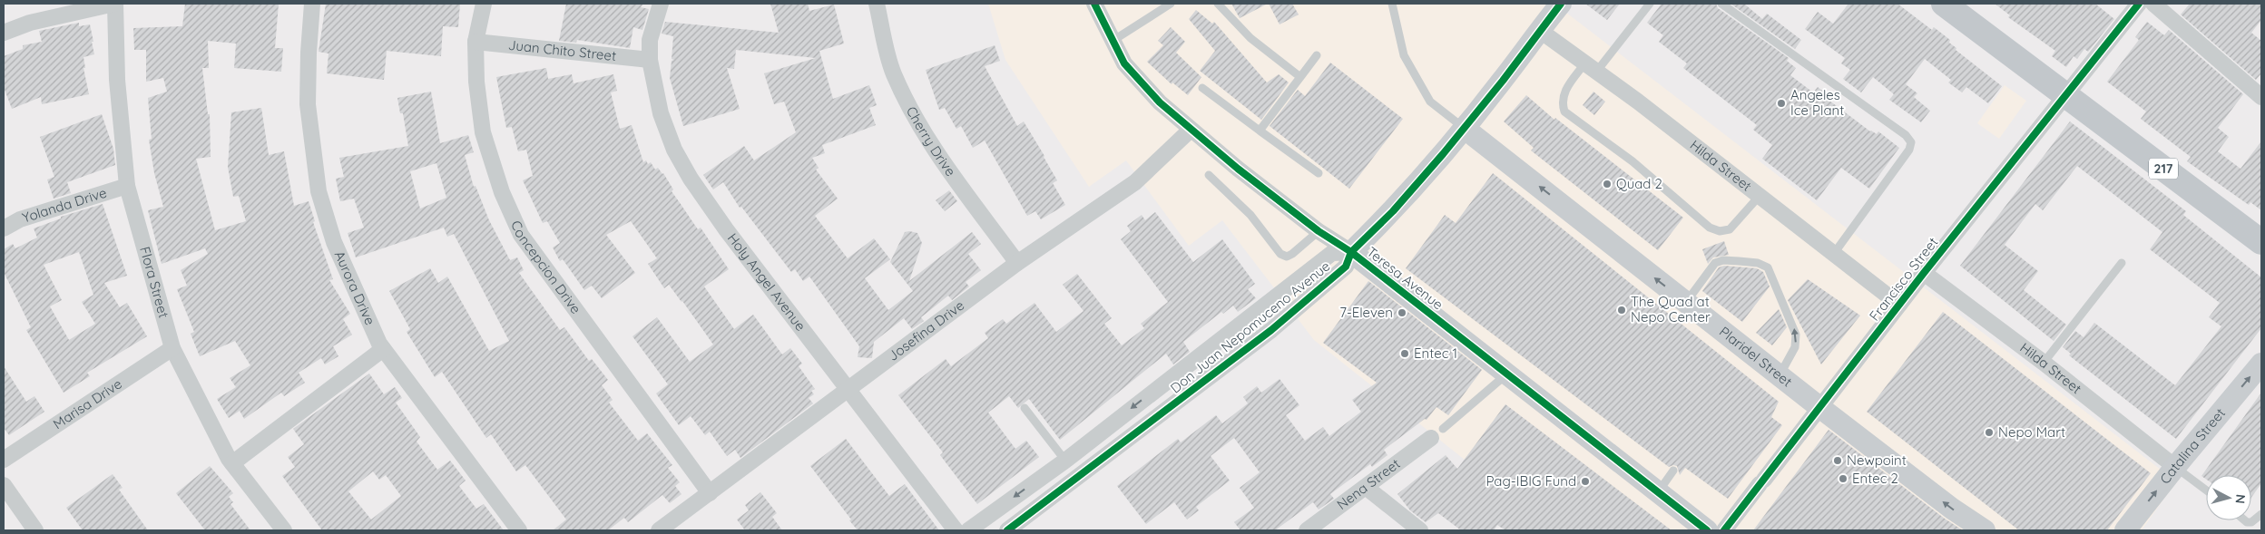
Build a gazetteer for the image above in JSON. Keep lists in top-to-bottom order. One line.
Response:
{"streets":{"main road":["217"],"street":["Juan Chito Street","Cherry Drive","Hilda Street","Yolanda Drive","Concepcion Drive","Teresa Avenue","Francisco Street","Holy Angel Avenue","Flora Street","Aurora Drive","Don Juan Nepomuceno Avenue","Josefina Drive","Plaridel Street","Marisa Drive","Catalina Street","Nena Street"]},"crossings":[["Juan Chito Street","Concepcion Drive"],["Juan Chito Street","Holy Angel Avenue"],["Cherry Drive","Josefina Drive"],["Hilda Street","Francisco Street"],["Hilda Street","Don Juan Nepomuceno Avenue"],["Hilda Street","Catalina Street"],["217","Francisco Street"],["Yolanda Drive","Flora Street"],["Concepcion Drive","Josefina Drive"],["Teresa Avenue","Don Juan Nepomuceno Avenue"],["Teresa Avenue","Josefina Drive"],["Francisco Street","Plaridel Street"],["Holy Angel Avenue","Josefina Drive"],["Flora Street","Marisa Drive"],["Don Juan Nepomuceno Avenue","Plaridel Street"]],"one_way":["Plaridel Street","Catalina Street"],"places":["Angeles Ice Plant","Quad 2","The Quad at Nepo Center","7-Eleven","Entec 1","Nepo Mart","Newpoint","Entec 2","Pag-IBIG Fund"],"north":"right"}
